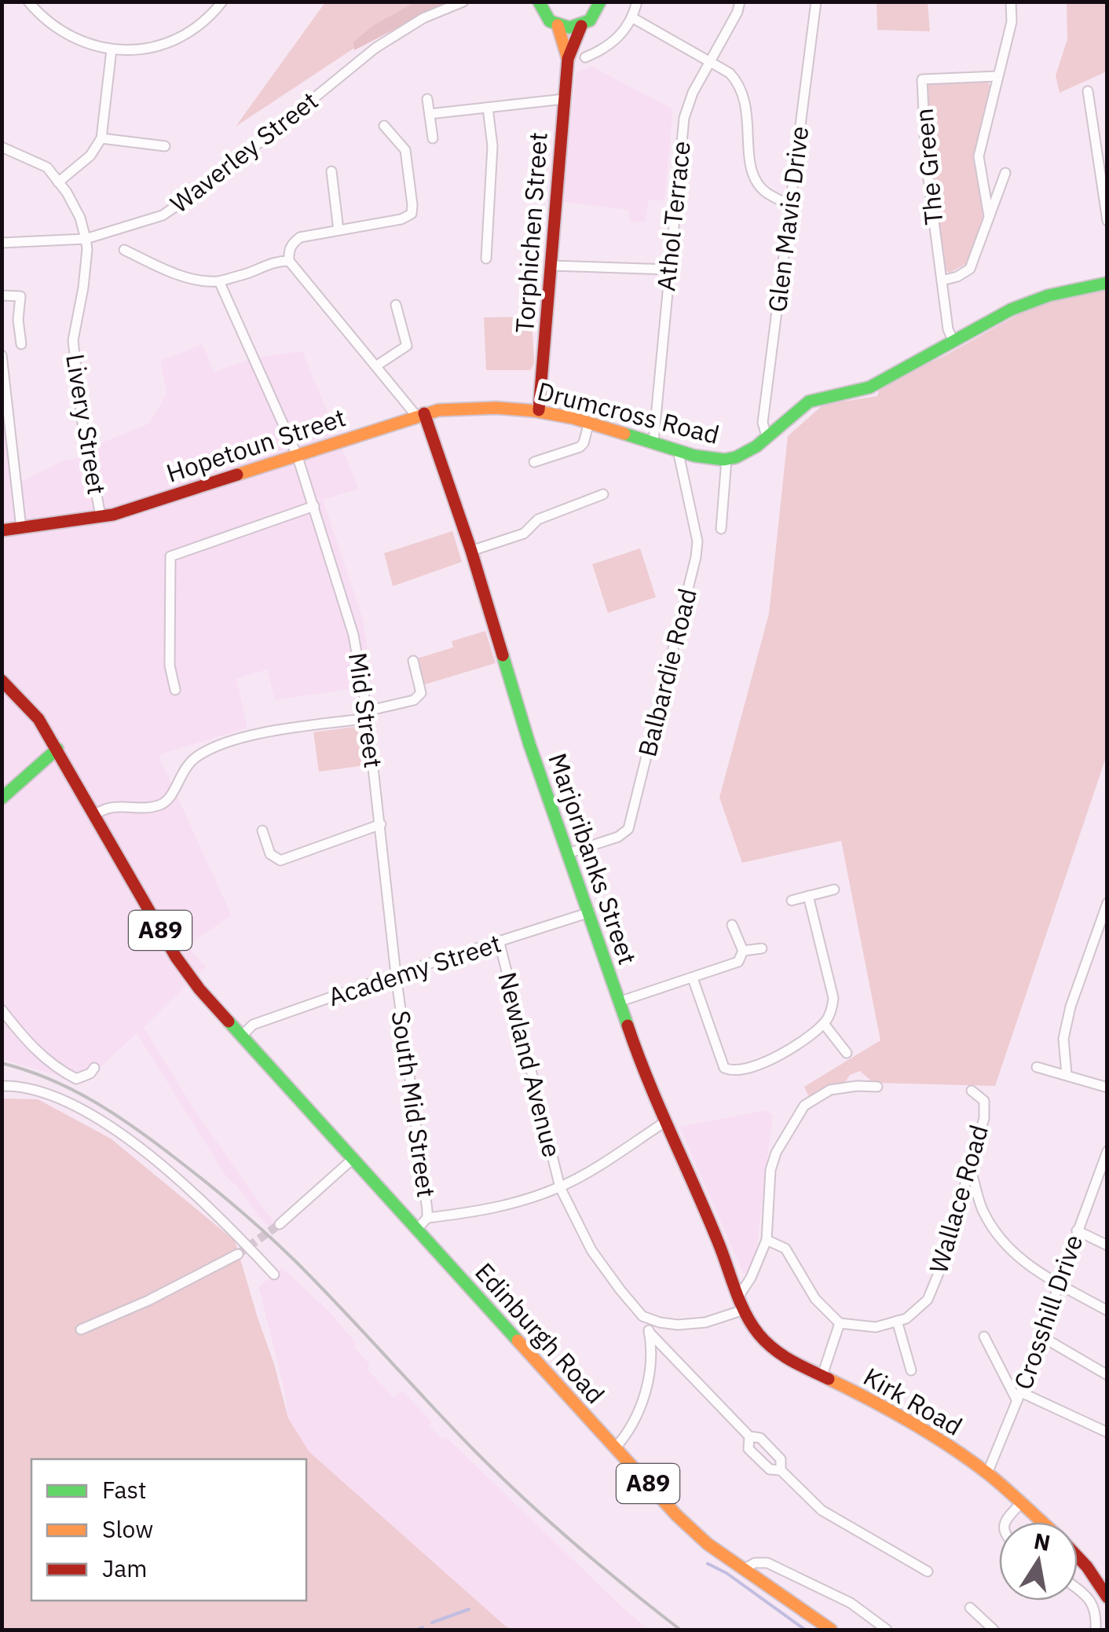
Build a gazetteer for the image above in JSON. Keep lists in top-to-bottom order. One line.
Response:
{"streets":{"main road":["Torphichen Street","Drumcross Road","Hopetoun Street","Marjoribanks Street","A89","Edinburgh Road","Kirk Road"],"street":["Waverley Street","The Green","Athol Terrace","Glen Mavis Drive","Livery Street","Balbardie Road","Mid Street","Academy Street","Newland Avenue","South Mid Street","Wallace Road","Crosshill Drive"]},"crossings":[["Waverley Street","Livery Street"],["The Green","Drumcross Road"],["Athol Terrace","Drumcross Road"],["Glen Mavis Drive","Drumcross Road"],["Torphichen Street","Drumcross Road"],["Drumcross Road","Hopetoun Street"],["Drumcross Road","Balbardie Road"],["Drumcross Road","Marjoribanks Street"],["Livery Street","Hopetoun Street"],["Hopetoun Street","Mid Street"],["Hopetoun Street","Marjoribanks Street"],["Balbardie Road","Marjoribanks Street"],["Mid Street","Academy Street"],["Mid Street","South Mid Street"],["Marjoribanks Street","Academy Street"],["Marjoribanks Street","Kirk Road"],["A89","Academy Street"],["A89","Edinburgh Road"],["Academy Street","Newland Avenue"],["Academy Street","South Mid Street"],["Academy Street","Edinburgh Road"],["South Mid Street","Edinburgh Road"],["Crosshill Drive","Kirk Road"]],"legend":["Fast","Slow","Jam"],"north":"top"}
